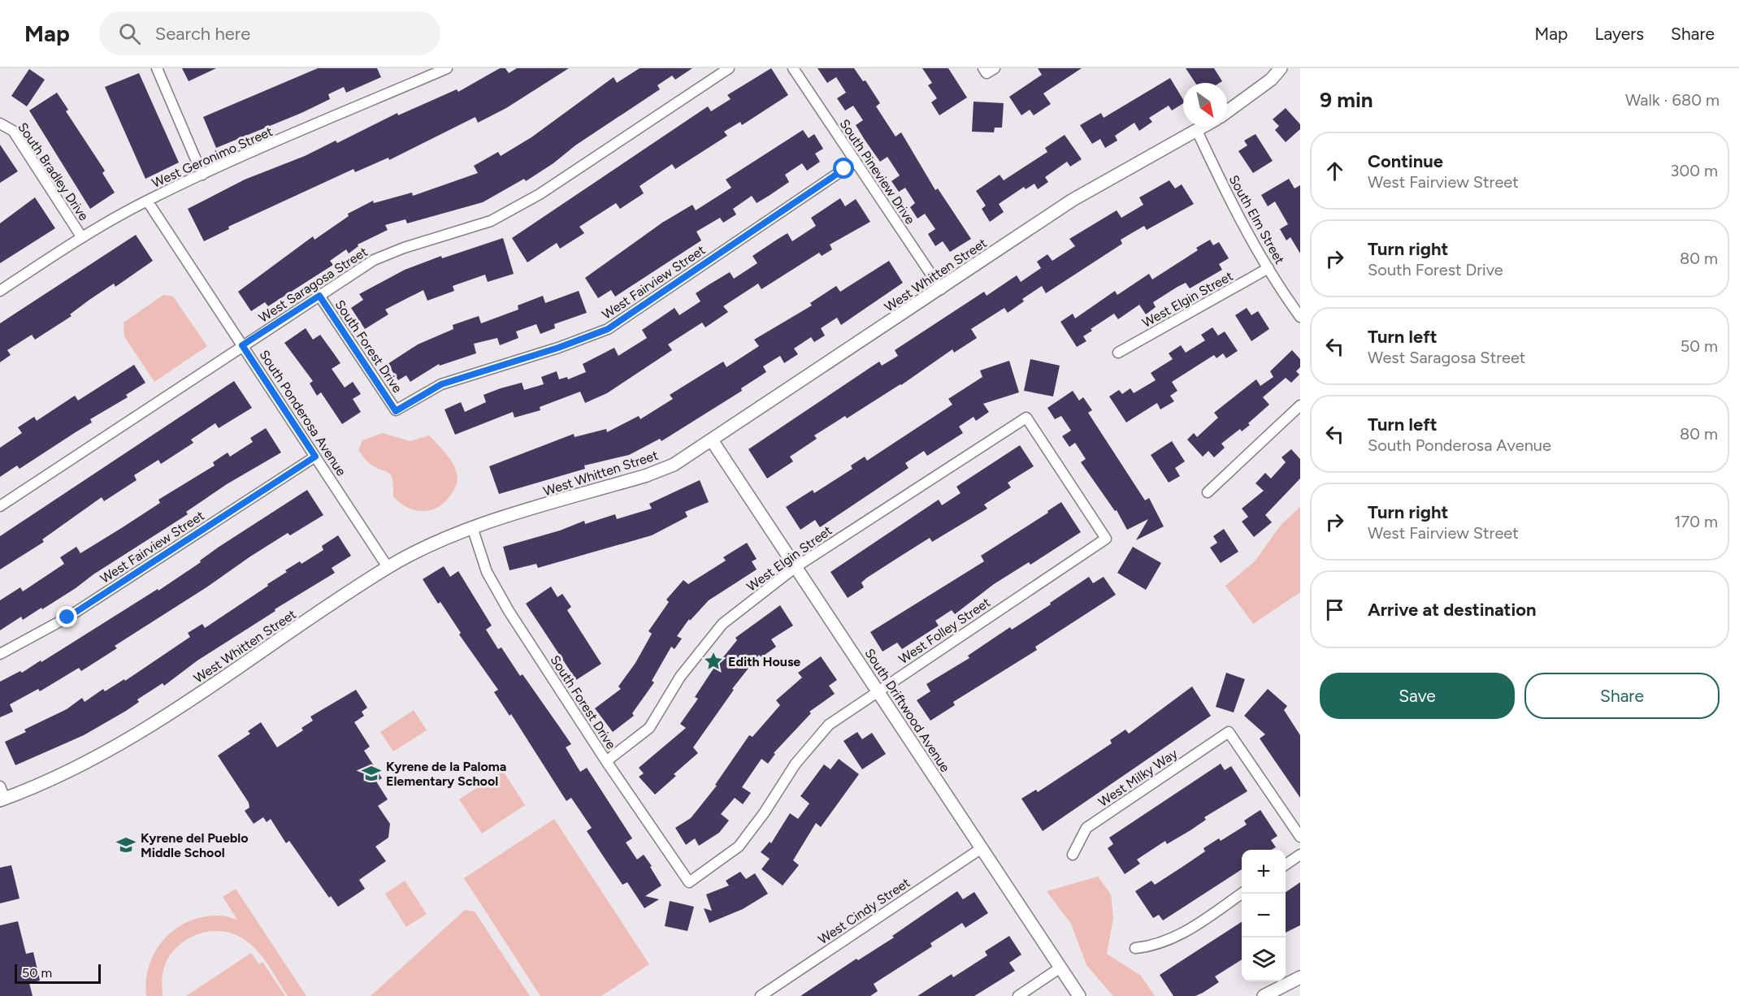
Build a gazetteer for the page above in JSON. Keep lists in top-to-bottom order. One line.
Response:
{"streets":{"street":["West Geronimo Street","South Bradley Drive","South Pineview Drive","South Elm Street","West Whitten Street","West Fairview Street","West Saragosa Street","West Elgin Street","South Forest Drive","South Ponderosa Avenue","West Folley Street","South Driftwood Avenue","West Milky Way","West Cindy Street"]},"crossings":[["West Geronimo Street","South Bradley Drive"],["West Geronimo Street","South Ponderosa Avenue"],["South Pineview Drive","West Whitten Street"],["South Pineview Drive","West Fairview Street"],["South Elm Street","West Whitten Street"],["South Elm Street","West Elgin Street"],["West Whitten Street","South Forest Drive"],["West Whitten Street","South Ponderosa Avenue"],["West Whitten Street","South Driftwood Avenue"],["West Fairview Street","South Forest Drive"],["West Fairview Street","South Ponderosa Avenue"],["West Saragosa Street","South Forest Drive"],["West Saragosa Street","South Ponderosa Avenue"],["West Elgin Street","South Forest Drive"],["West Elgin Street","West Folley Street"],["West Elgin Street","South Driftwood Avenue"],["South Forest Drive","West Folley Street"],["West Folley Street","South Driftwood Avenue"],["South Driftwood Avenue","West Cindy Street"]],"places":{"place":["Edith House"],"school or university":["Kyrene de la Paloma Elementary School","Kyrene del Pueblo Middle School"]},"scale_bar":"50 m","north":"bottom right","page":{"header":"Map","search":"Search here","nav":["Map","Layers","Share"],"heading":["9 min","Walk · 680 m"],"list":[["Continue","West Fairview Street","300 m"],["Turn right","South Forest Drive","80 m"],["Turn left","West Saragosa Street","50 m"],["Turn left","South Ponderosa Avenue","80 m"],["Turn right","West Fairview Street","170 m"],"Arrive at destination"],"buttons":["Save","Share"],"map_buttons":["+","−"],"scale":"50 m"}}
